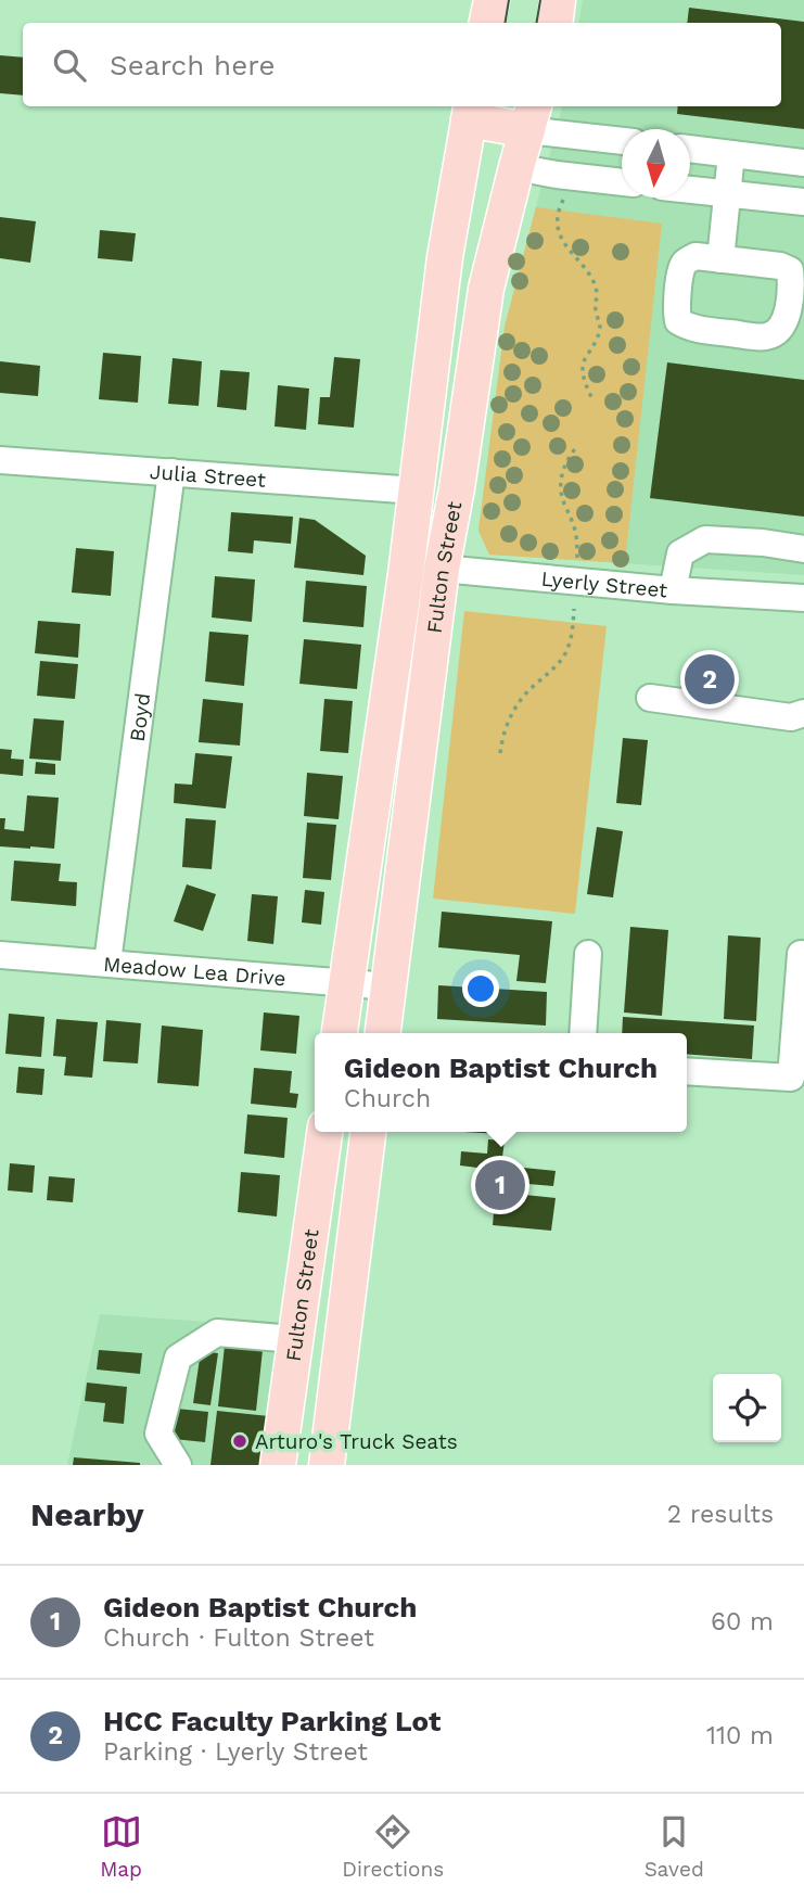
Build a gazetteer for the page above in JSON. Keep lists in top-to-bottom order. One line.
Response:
{"streets":{"main road":["Fulton Street"],"street":["Julia Street","Lyerly Street","Boyd","Meadow Lea Drive"]},"crossings":[["Julia Street","Fulton Street"],["Julia Street","Boyd"],["Fulton Street","Lyerly Street"],["Fulton Street","Meadow Lea Drive"],["Boyd","Meadow Lea Drive"]],"places":["Arturo's Truck Seats"],"north":"bottom","page":{"search":"Search here","pins":["2","1"],"popup":["Gideon Baptist Church","Church"],"heading":["Nearby","2 results"],"list":[{"mark":"1","name":"Gideon Baptist Church","note":"Church · Fulton Street","value":"60 m"},{"mark":"2","name":"HCC Faculty Parking Lot","note":"Parking · Lyerly Street","value":"110 m"}],"nav":["Map","Directions","Saved"]}}
